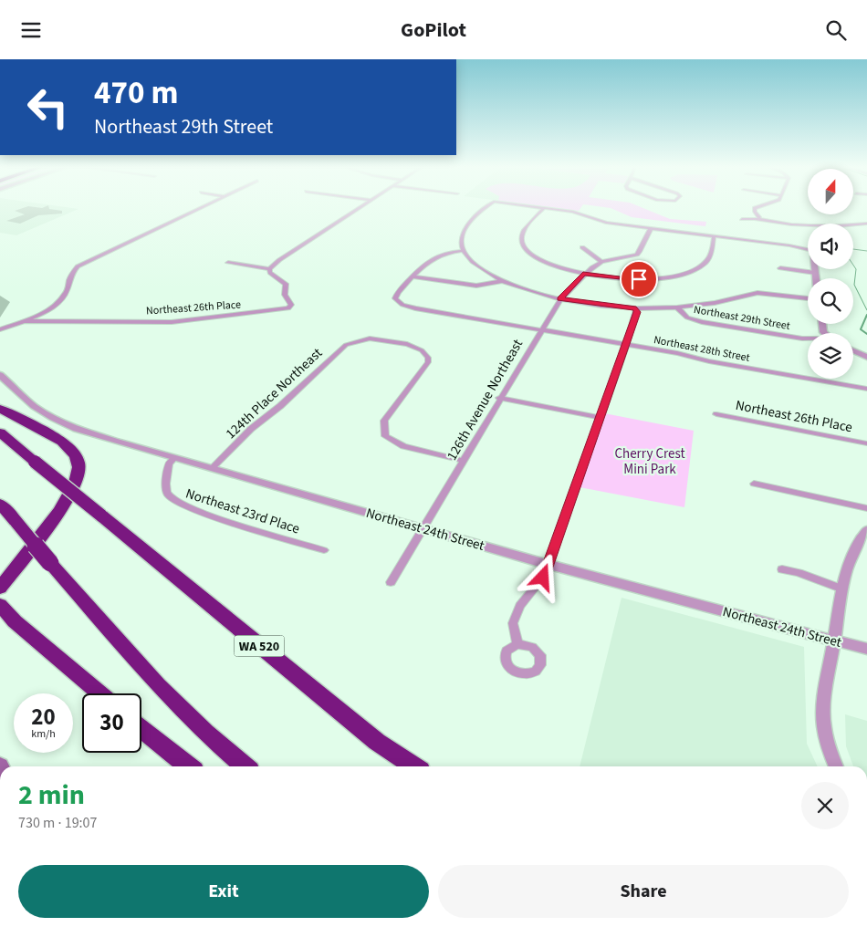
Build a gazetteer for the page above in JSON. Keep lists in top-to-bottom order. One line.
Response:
{"streets":{"highway":["WA 520"],"street":["Northeast 26th Place","Northeast 29th Street","Northeast 28th Street","124th Place Northeast","126th Avenue Northeast","Northeast 23rd Place","Northeast 24th Street"]},"crossings":[["Northeast 29th Street","126th Avenue Northeast"],["Northeast 28th Street","126th Avenue Northeast"],["124th Place Northeast","126th Avenue Northeast"],["124th Place Northeast","Northeast 24th Street"],["126th Avenue Northeast","Northeast 24th Street"],["Northeast 23rd Place","Northeast 24th Street"]],"parks":["Cherry Crest Mini Park"],"north":"top","page":{"header":"GoPilot","turn":["470 m","Northeast 29th Street"],"speed":"20 km/h","limit":"30","heading":["2 min","730 m · 19:07"],"buttons":["Exit","Share"]}}
